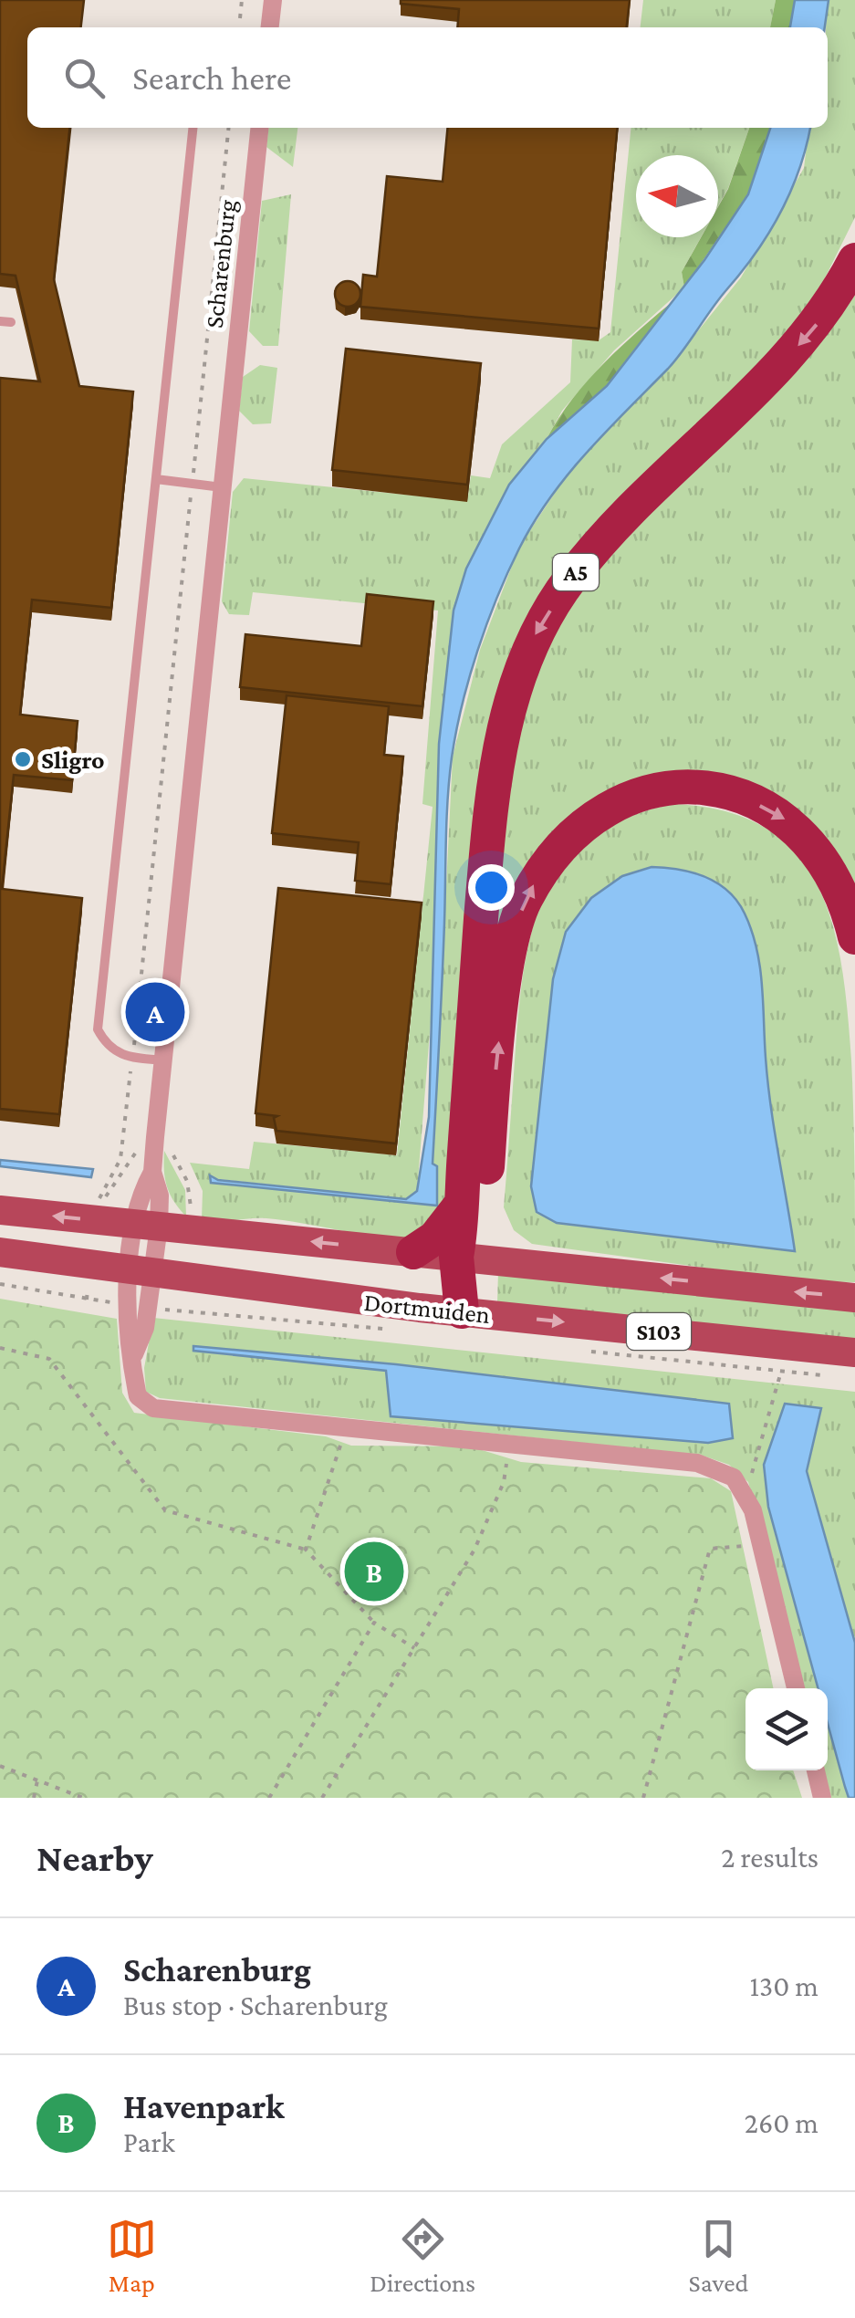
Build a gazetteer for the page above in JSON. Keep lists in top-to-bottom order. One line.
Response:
{"streets":{"highway":["A5"],"main road":["Dortmuiden","S103"],"street":["Scharenburg"]},"crossings":[["Scharenburg","Dortmuiden"],["Scharenburg","S103"],["A5","S103"]],"places":["Sligro"],"north":"left","page":{"search":"Search here","pins":["A","B"],"heading":["Nearby","2 results"],"list":[{"mark":"A","name":"Scharenburg","note":"Bus stop · Scharenburg","value":"130 m"},{"mark":"B","name":"Havenpark","note":"Park","value":"260 m"}],"nav":["Map","Directions","Saved"]}}
